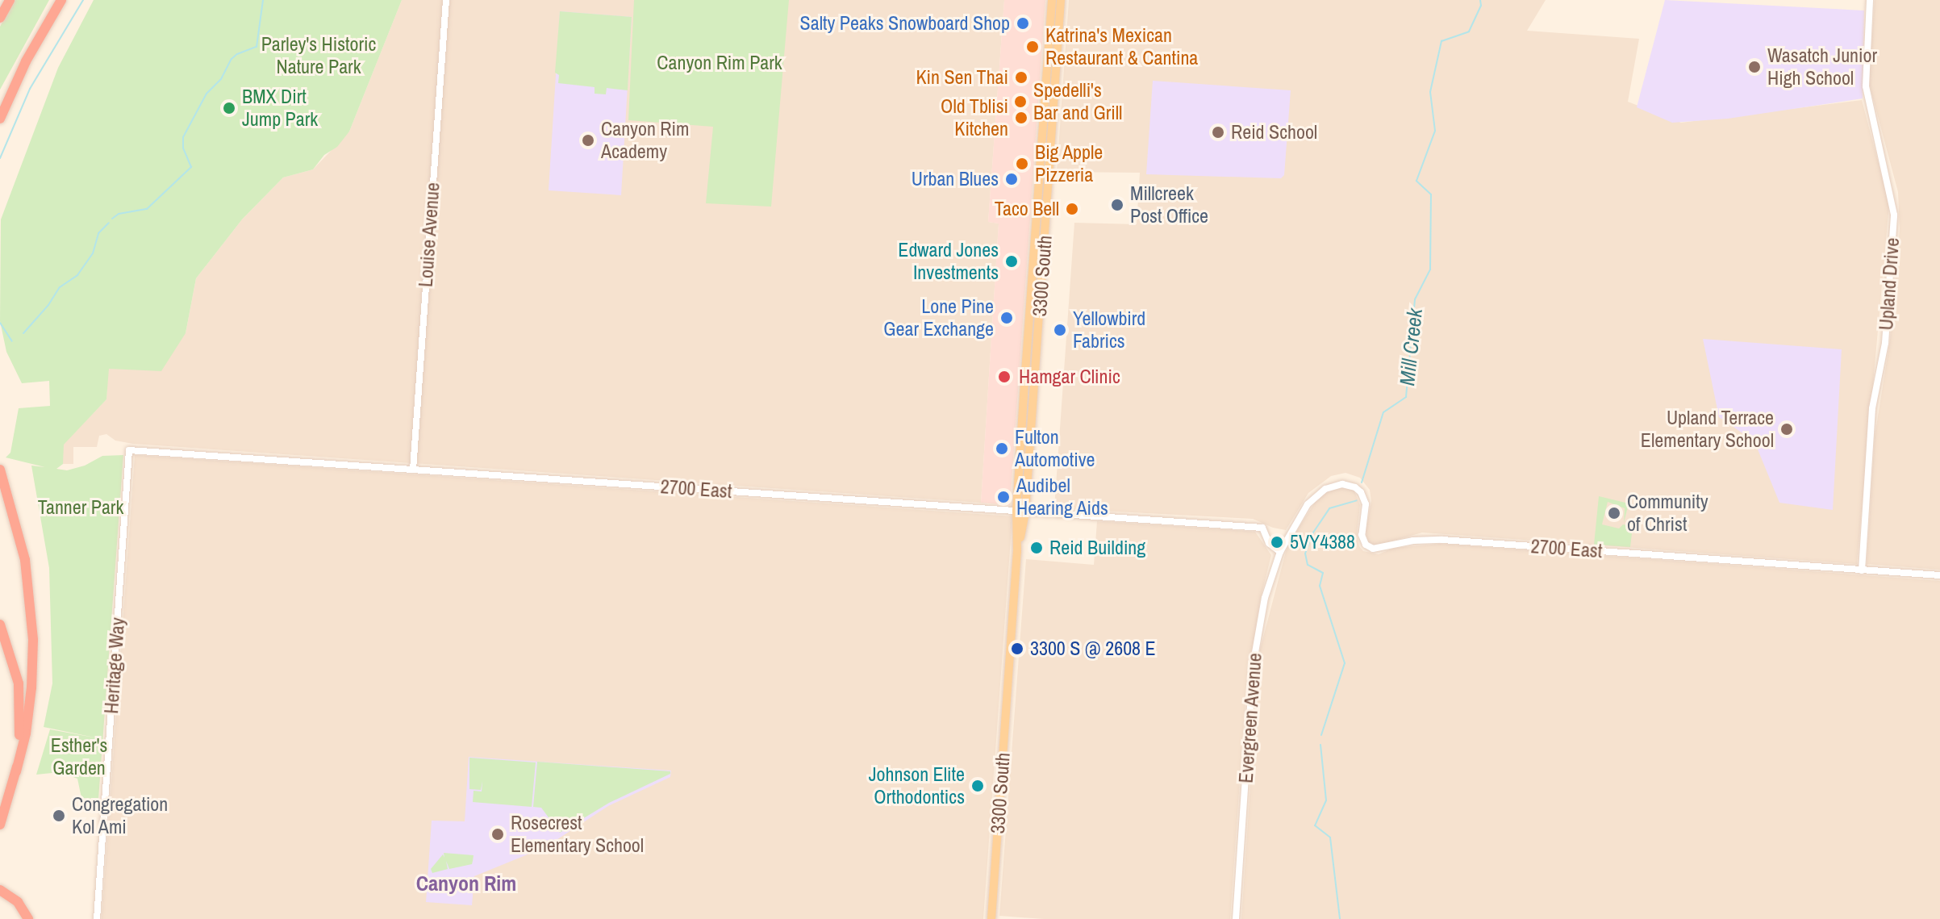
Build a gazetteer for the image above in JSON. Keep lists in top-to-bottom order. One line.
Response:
{"streets":{"main road":["3300 South"],"street":["Louise Avenue","Upland Drive","2700 East","Heritage Way","Evergreen Avenue"]},"crossings":[["Louise Avenue","2700 East"],["3300 South","2700 East"],["Upland Drive","2700 East"],["2700 East","Heritage Way"],["2700 East","Evergreen Avenue"]],"districts":["Canyon Rim"],"water":["Mill Creek"],"parks":["Parley's Historic Nature Park","Canyon Rim Park","Tanner Park","Esther's Garden"],"places":["Salty Peaks Snowboard Shop","Katrina's Mexican Restaurant & Cantina","Wasatch Junior High School","Kin Sen Thai","Spedelli's Bar and Grill","BMX Dirt Jump Park","Old Tblisi Kitchen","Reid School","Canyon Rim Academy","Big Apple Pizzeria","Urban Blues","Millcreek Post Office","Taco Bell","Edward Jones Investments","Lone Pine Gear Exchange","Yellowbird Fabrics","Hamgar Clinic","Upland Terrace Elementary School","Fulton Automotive","Audibel Hearing Aids","Community of Christ","5VY4388","Reid Building","3300 S @ 2608 E","Johnson Elite Orthodontics","Congregation Kol Ami","Rosecrest Elementary School"]}
